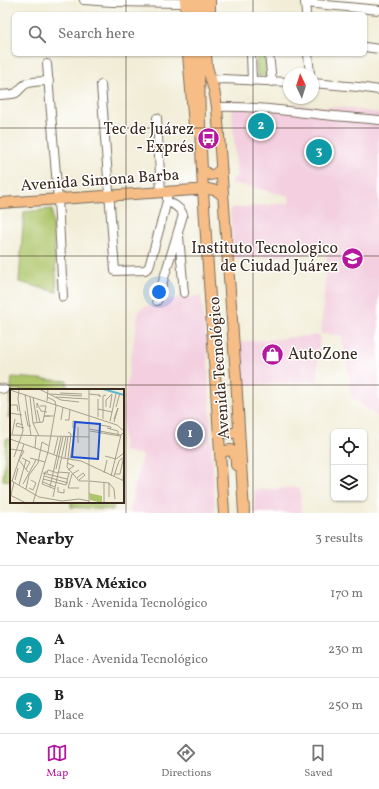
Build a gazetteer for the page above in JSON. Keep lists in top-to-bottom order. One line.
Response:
{"streets":{"main road":["Avenida Simona Barba","Avenida Tecnológico"]},"crossings":[["Avenida Simona Barba","Avenida Tecnológico"]],"places":{"bus stop":["Tec de Juárez - Exprés"],"school or university":["Instituto Tecnologico de Ciudad Juárez"],"shop":["AutoZone"]},"north":"top","page":{"search":"Search here","pins":["2","3","1"],"heading":["Nearby","3 results"],"list":[{"mark":"1","name":"BBVA México","note":"Bank · Avenida Tecnológico","value":"170 m"},{"mark":"2","name":"A","note":"Place · Avenida Tecnológico","value":"230 m"},{"mark":"3","name":"B","note":"Place","value":"250 m"}],"nav":["Map","Directions","Saved"]}}
